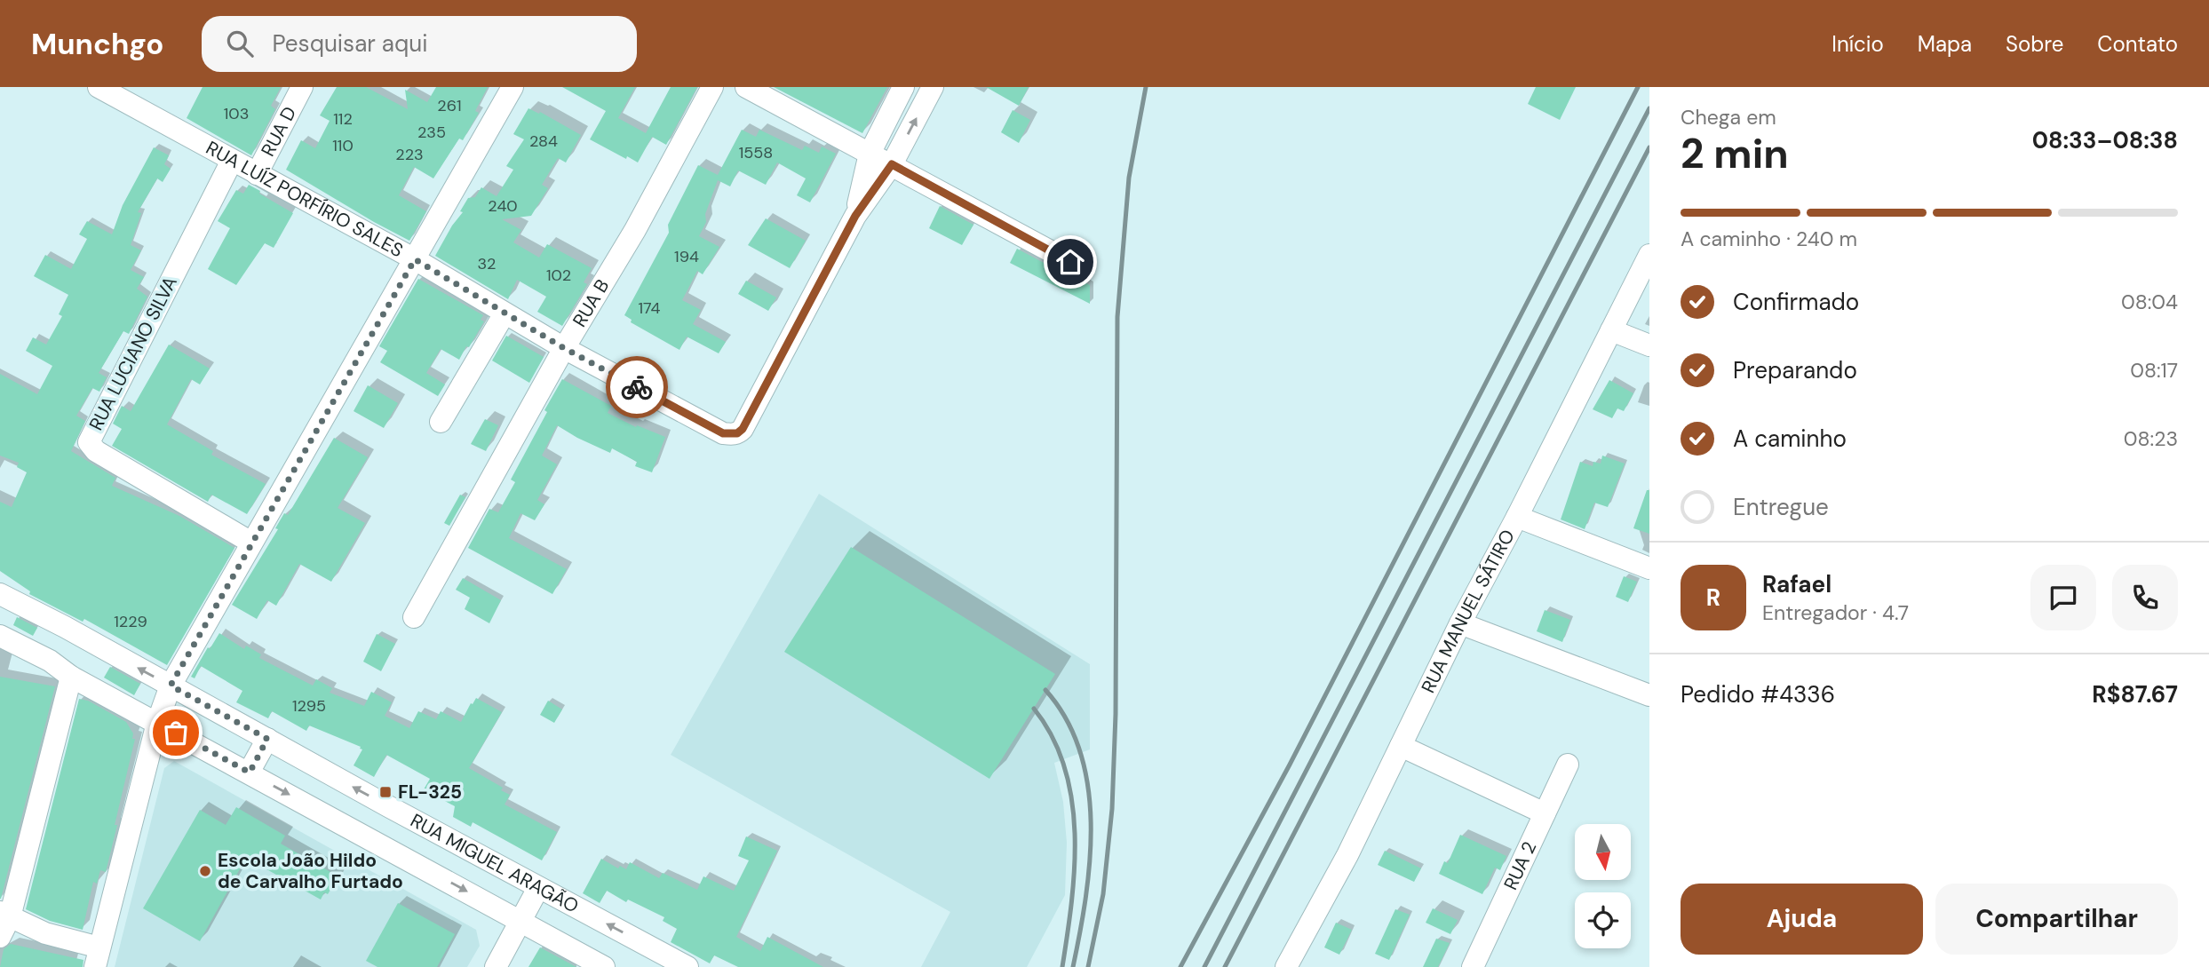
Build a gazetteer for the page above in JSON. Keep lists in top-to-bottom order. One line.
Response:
{"streets":{"street":["RUA D","RUA LUÍZ PORFÍRIO SALES","RUA B","RUA LUCIANO SILVA","RUA MANUEL SÁTIRO","RUA MIGUEL ARAGÃO","RUA 2"]},"crossings":[["RUA D","RUA LUÍZ PORFÍRIO SALES"],["RUA LUÍZ PORFÍRIO SALES","RUA B"],["RUA LUÍZ PORFÍRIO SALES","RUA LUCIANO SILVA"]],"places":{"transit":["FL-325"],"other":["Escola João Hildo de Carvalho Furtado"]},"house_numbers":["261","103","112","235","284","110","1558","223","240","194","32","102","174","1229","1295"],"north":"bottom","page":{"header":"Munchgo","search":"Pesquisar aqui","nav":["Início","Mapa","Sobre","Contato"],"heading":["2 min","Chega em","08:33–08:38"],"panel":["Rafael","Entregador · 4.7","Pedido #4336","R$87.67"],"bar":"A caminho · 240 m","list":[["Confirmado","08:04"],["Preparando","08:17"],["A caminho","08:23"],"Entregue"],"round":"R","buttons":["Ajuda","Compartilhar"]}}
